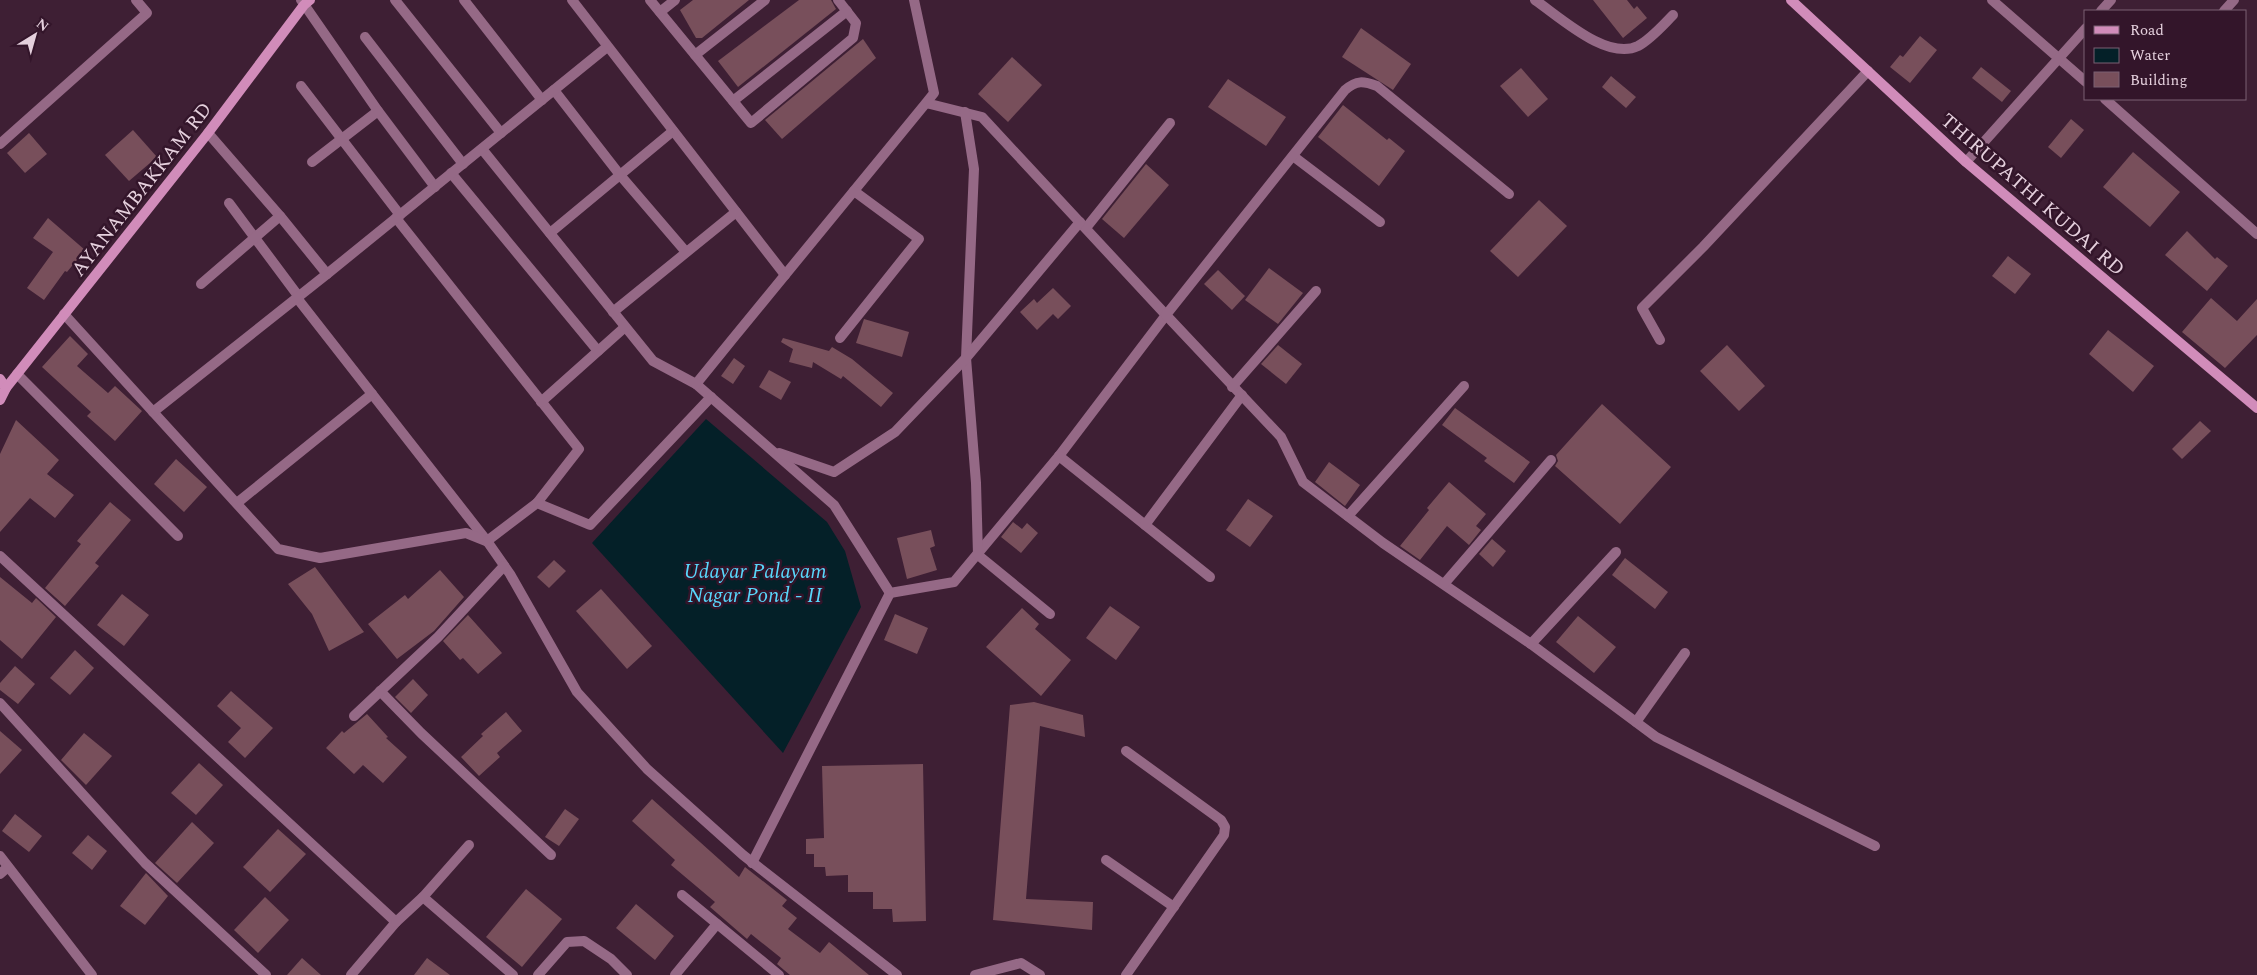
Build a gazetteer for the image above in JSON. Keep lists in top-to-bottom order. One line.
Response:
{"streets":{"street":["AYANAMBAKKAM RD","THIRUPATHI KUDAI RD"]},"water":["Udayar Palayam Nagar Pond - II"],"legend":["Road","Water","Building"],"north":"top right"}
